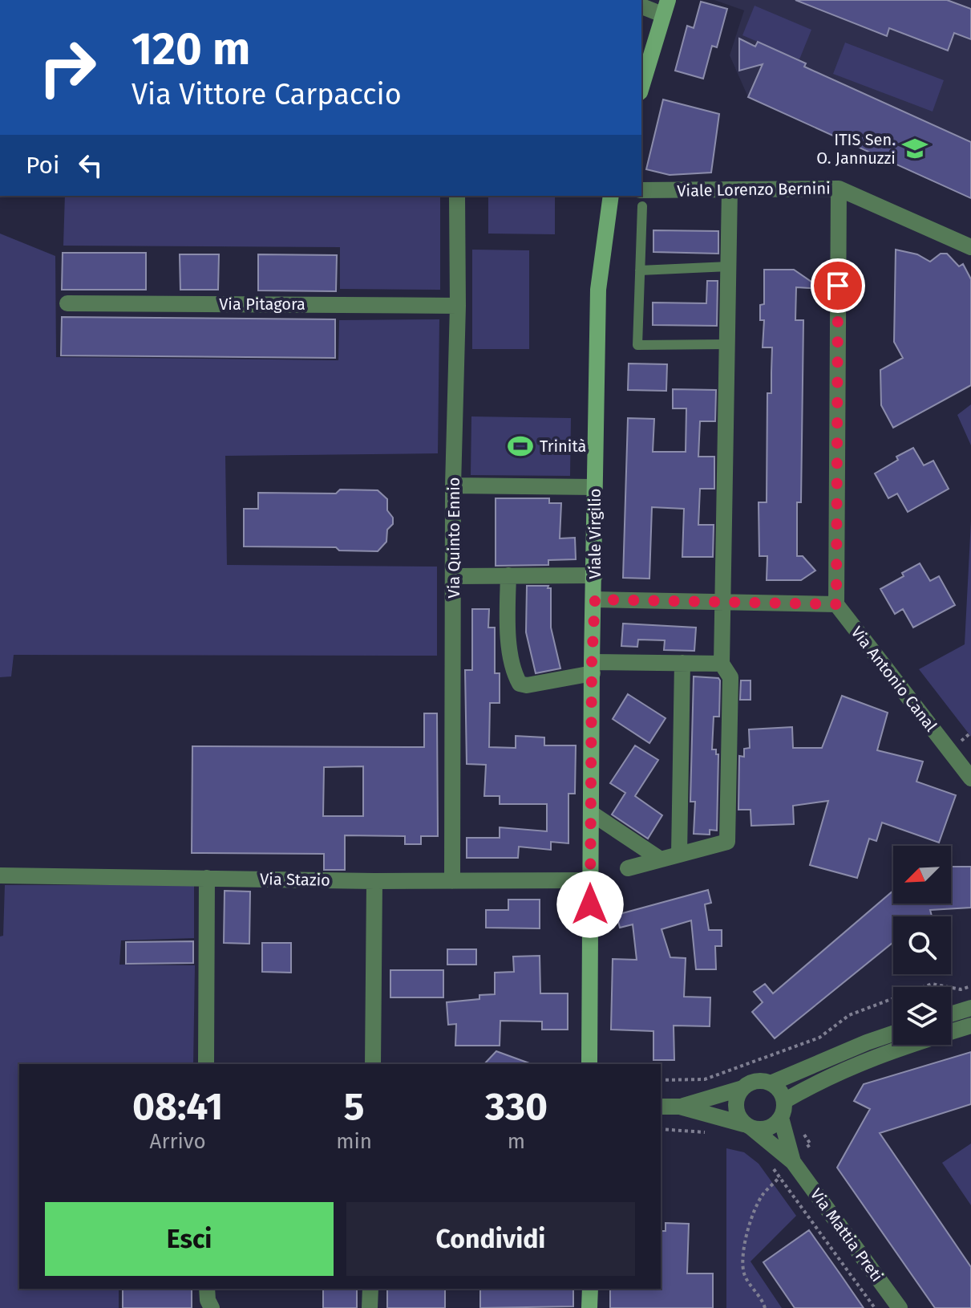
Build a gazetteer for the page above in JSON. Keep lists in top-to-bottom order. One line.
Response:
{"streets":{"street":["Viale Lorenzo Bernini","Via Pitagora","Viale Virgilio","Via Quinto Ennio","Via Antonio Canal","Via Stazio","Via Mattia Preti"]},"crossings":[["Via Pitagora","Via Quinto Ennio"],["Viale Virgilio","Via Stazio"],["Via Quinto Ennio","Via Stazio"]],"places":{"school or university":["ITIS Sen. O. Jannuzzi"],"sports":["Trinità"]},"north":"bottom left","page":{"turn":["120 m","Via Vittore Carpaccio"],"then":"Poi","eta":["08:41","Arrivo","5","min","330","m"],"buttons":["Esci","Condividi"]}}
